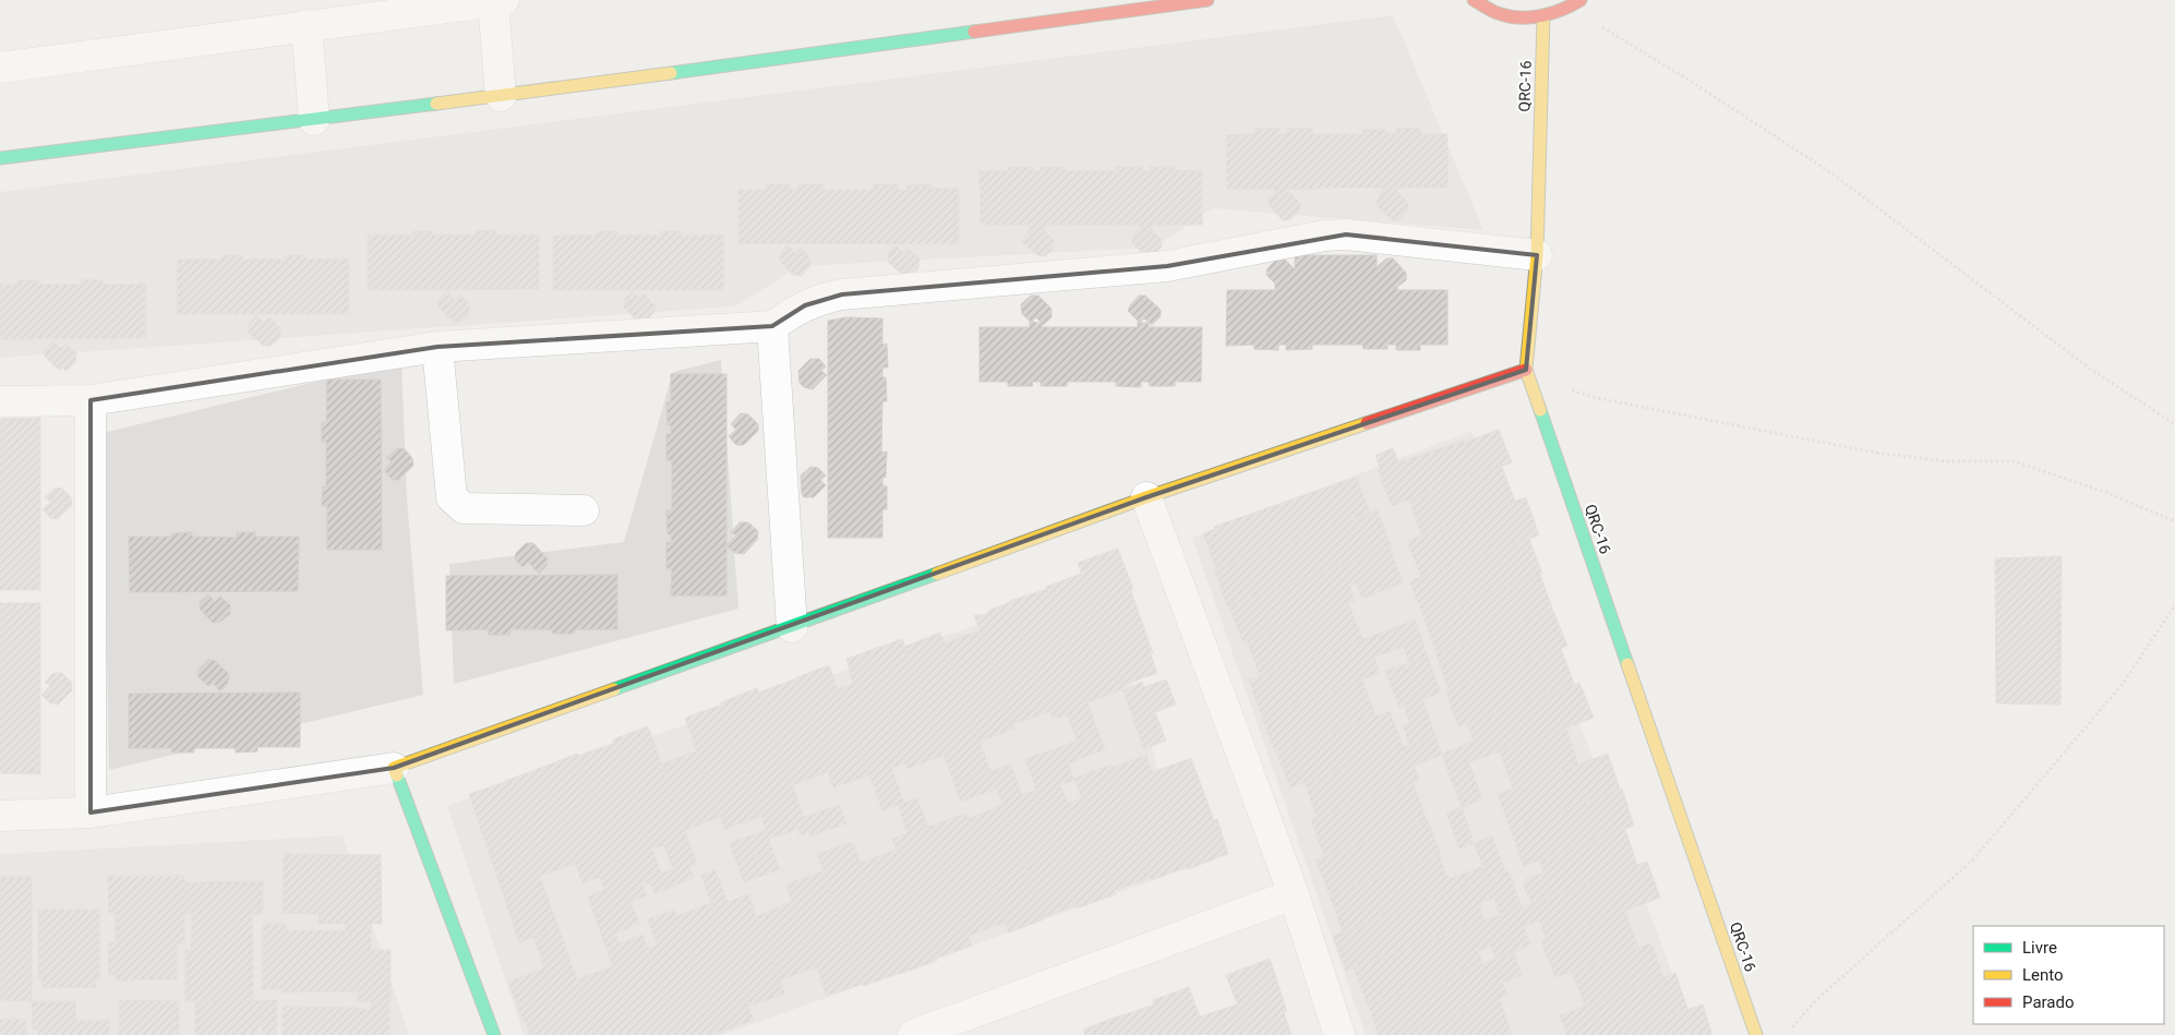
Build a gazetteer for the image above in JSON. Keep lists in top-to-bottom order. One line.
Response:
{"streets":{"street":["QRC-16"]},"legend":["Livre","Lento","Parado"]}
